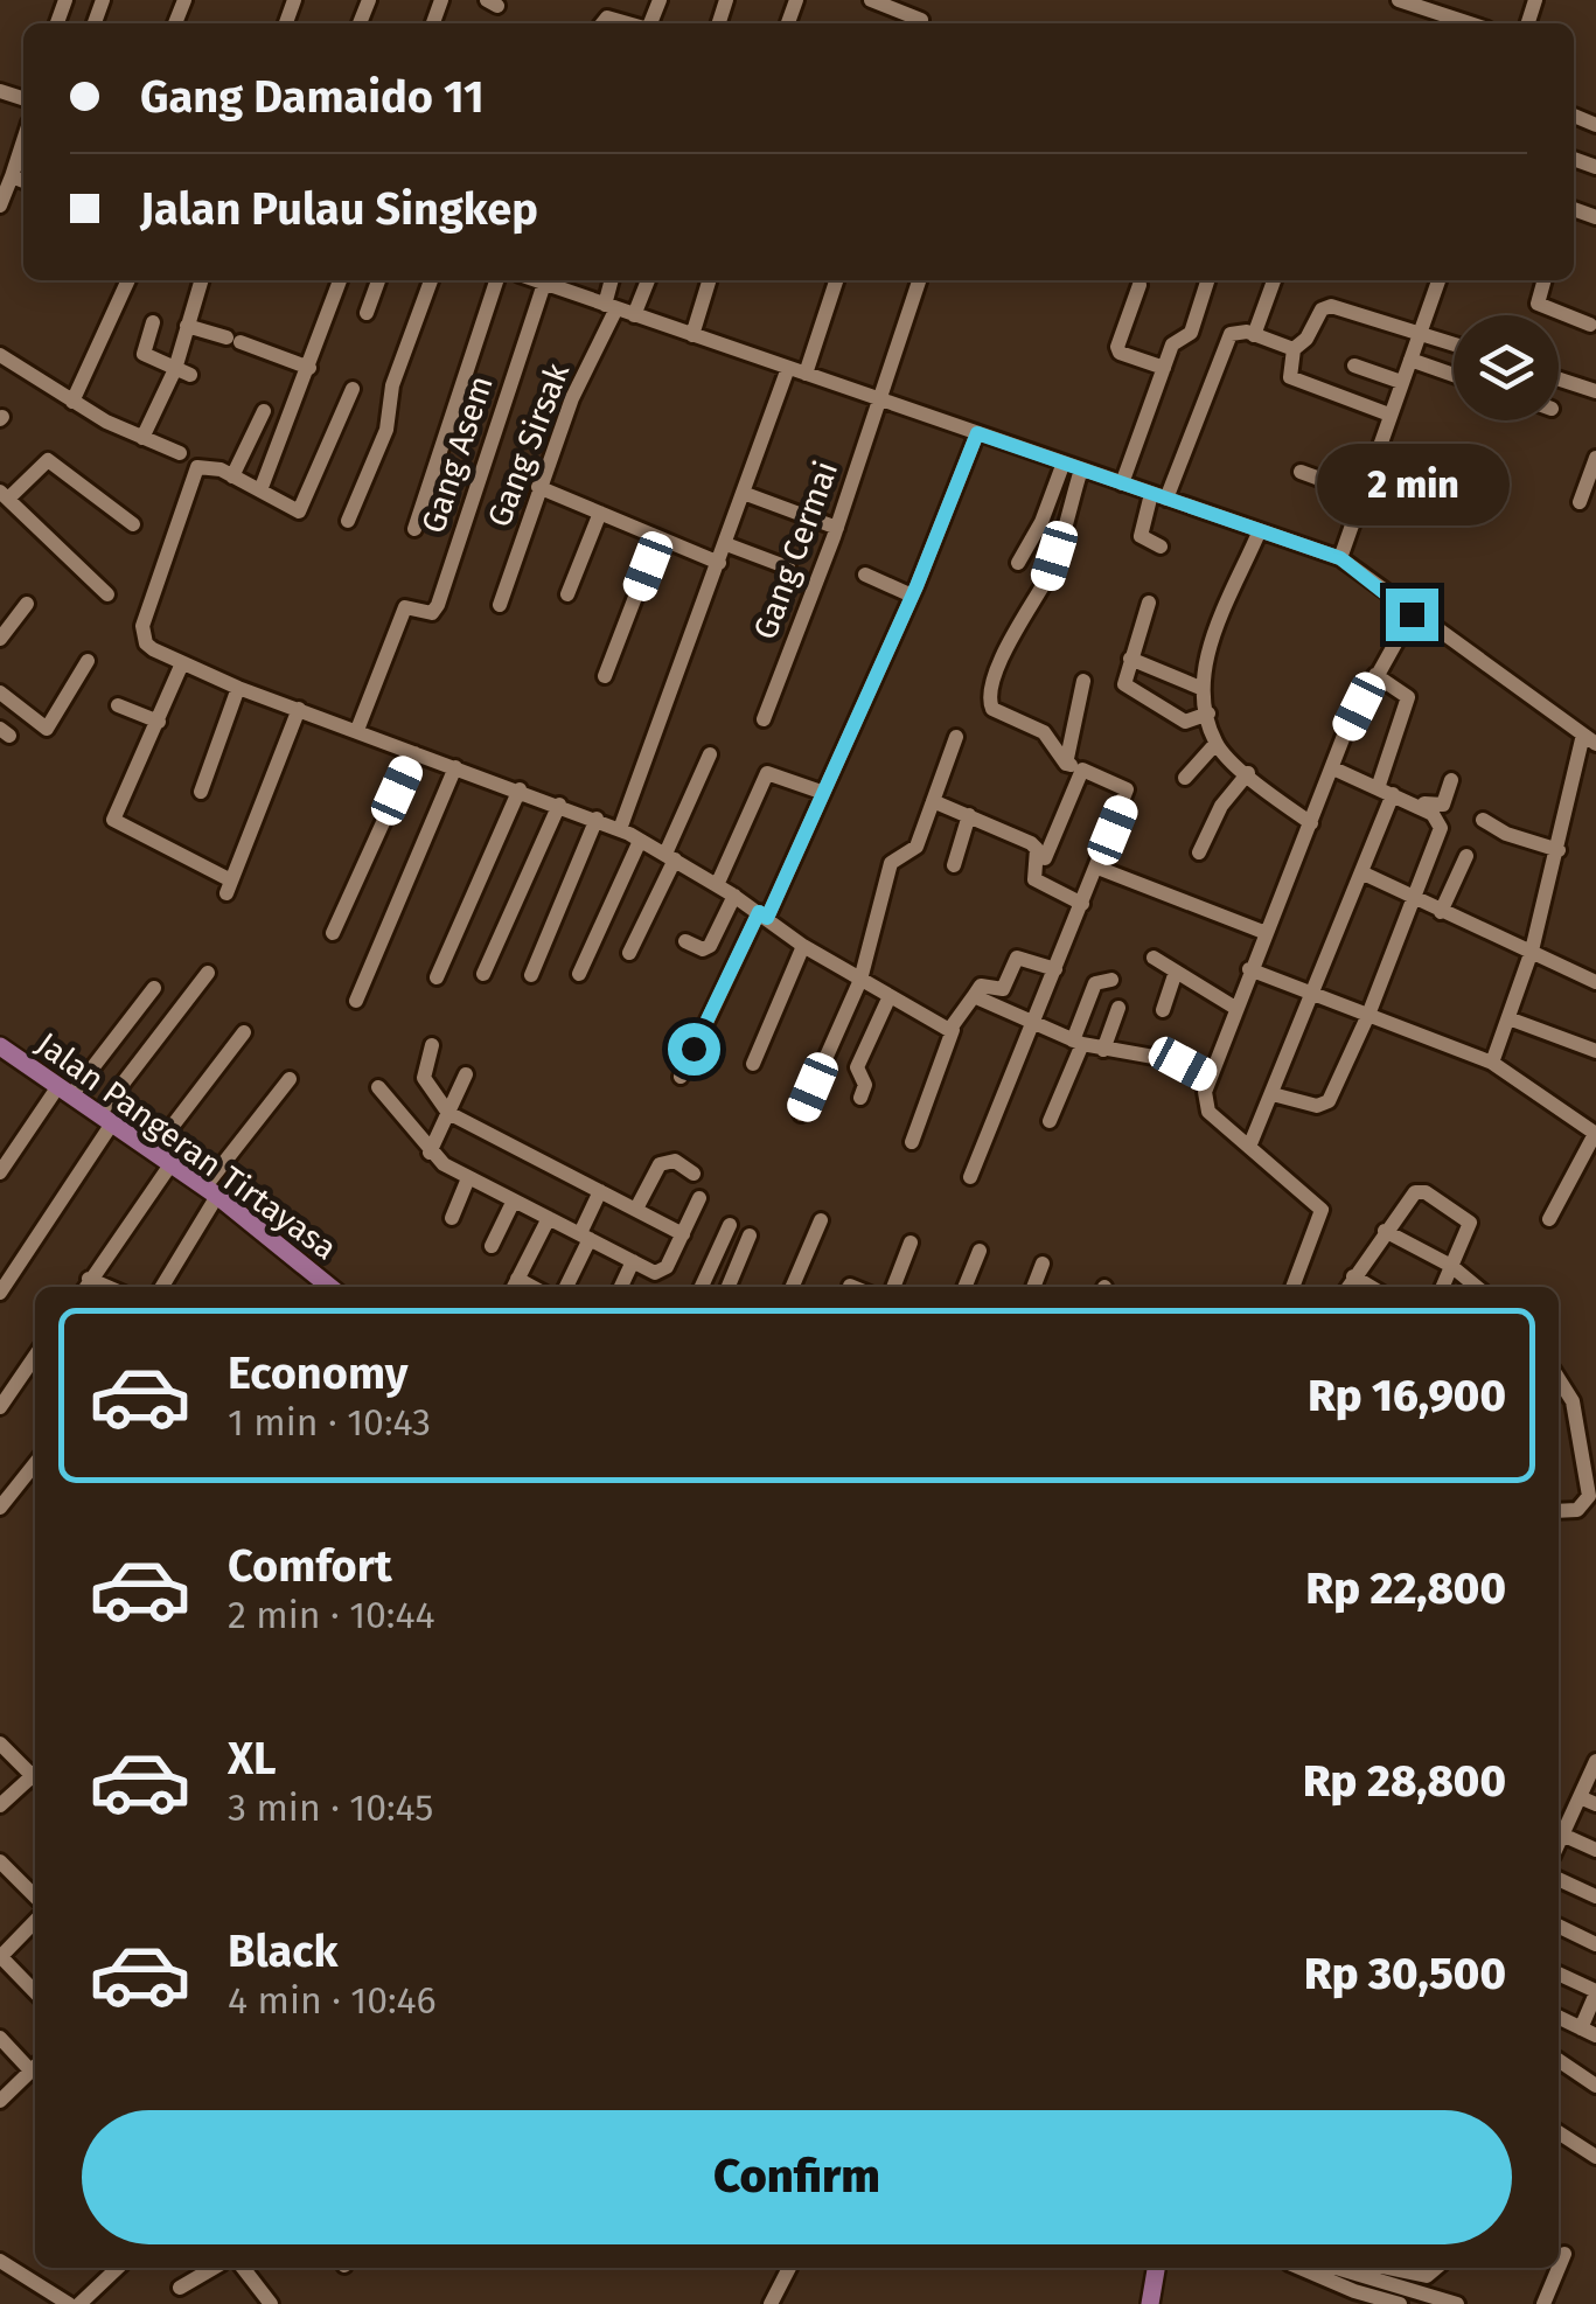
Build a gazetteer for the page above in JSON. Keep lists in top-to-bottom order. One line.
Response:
{"streets":{"main road":["Jalan Pangeran Tirtayasa"],"street":["Gang Sirsak","Gang Asem","Gang Cermai"]},"page":{"banner":["Gang Damaido 11","Jalan Pulau Singkep"],"bubble":"2 min","list":[{"name":"Economy","note":"1 min · 10:43","value":"Rp 16,900"},{"name":"Comfort","note":"2 min · 10:44","value":"Rp 22,800"},{"name":"XL","note":"3 min · 10:45","value":"Rp 28,800"},{"name":"Black","note":"4 min · 10:46","value":"Rp 30,500"}],"buttons":"Confirm"}}
